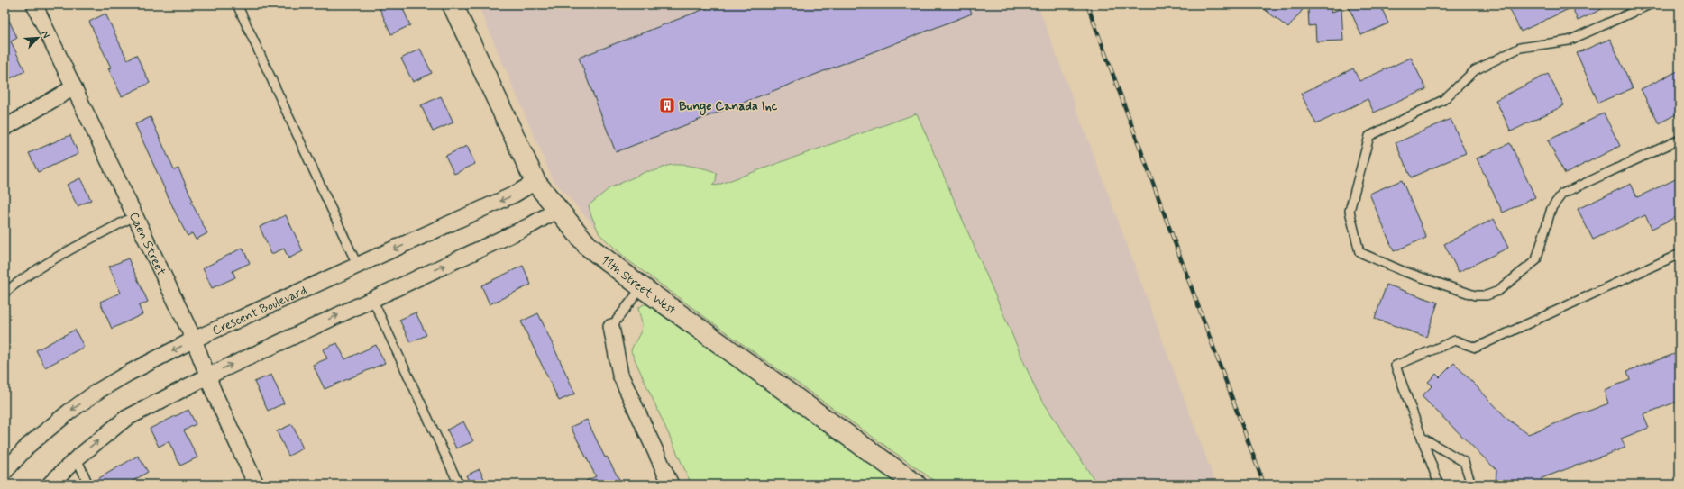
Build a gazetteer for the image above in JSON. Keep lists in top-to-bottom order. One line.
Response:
{"streets":{"main road":["11th Street West"],"street":["Caen Street","Crescent Boulevard"]},"crossings":[["Caen Street","Crescent Boulevard"],["11th Street West","Crescent Boulevard"]],"places":{"building":["Bunge Canada Inc"]},"north":"top right"}
